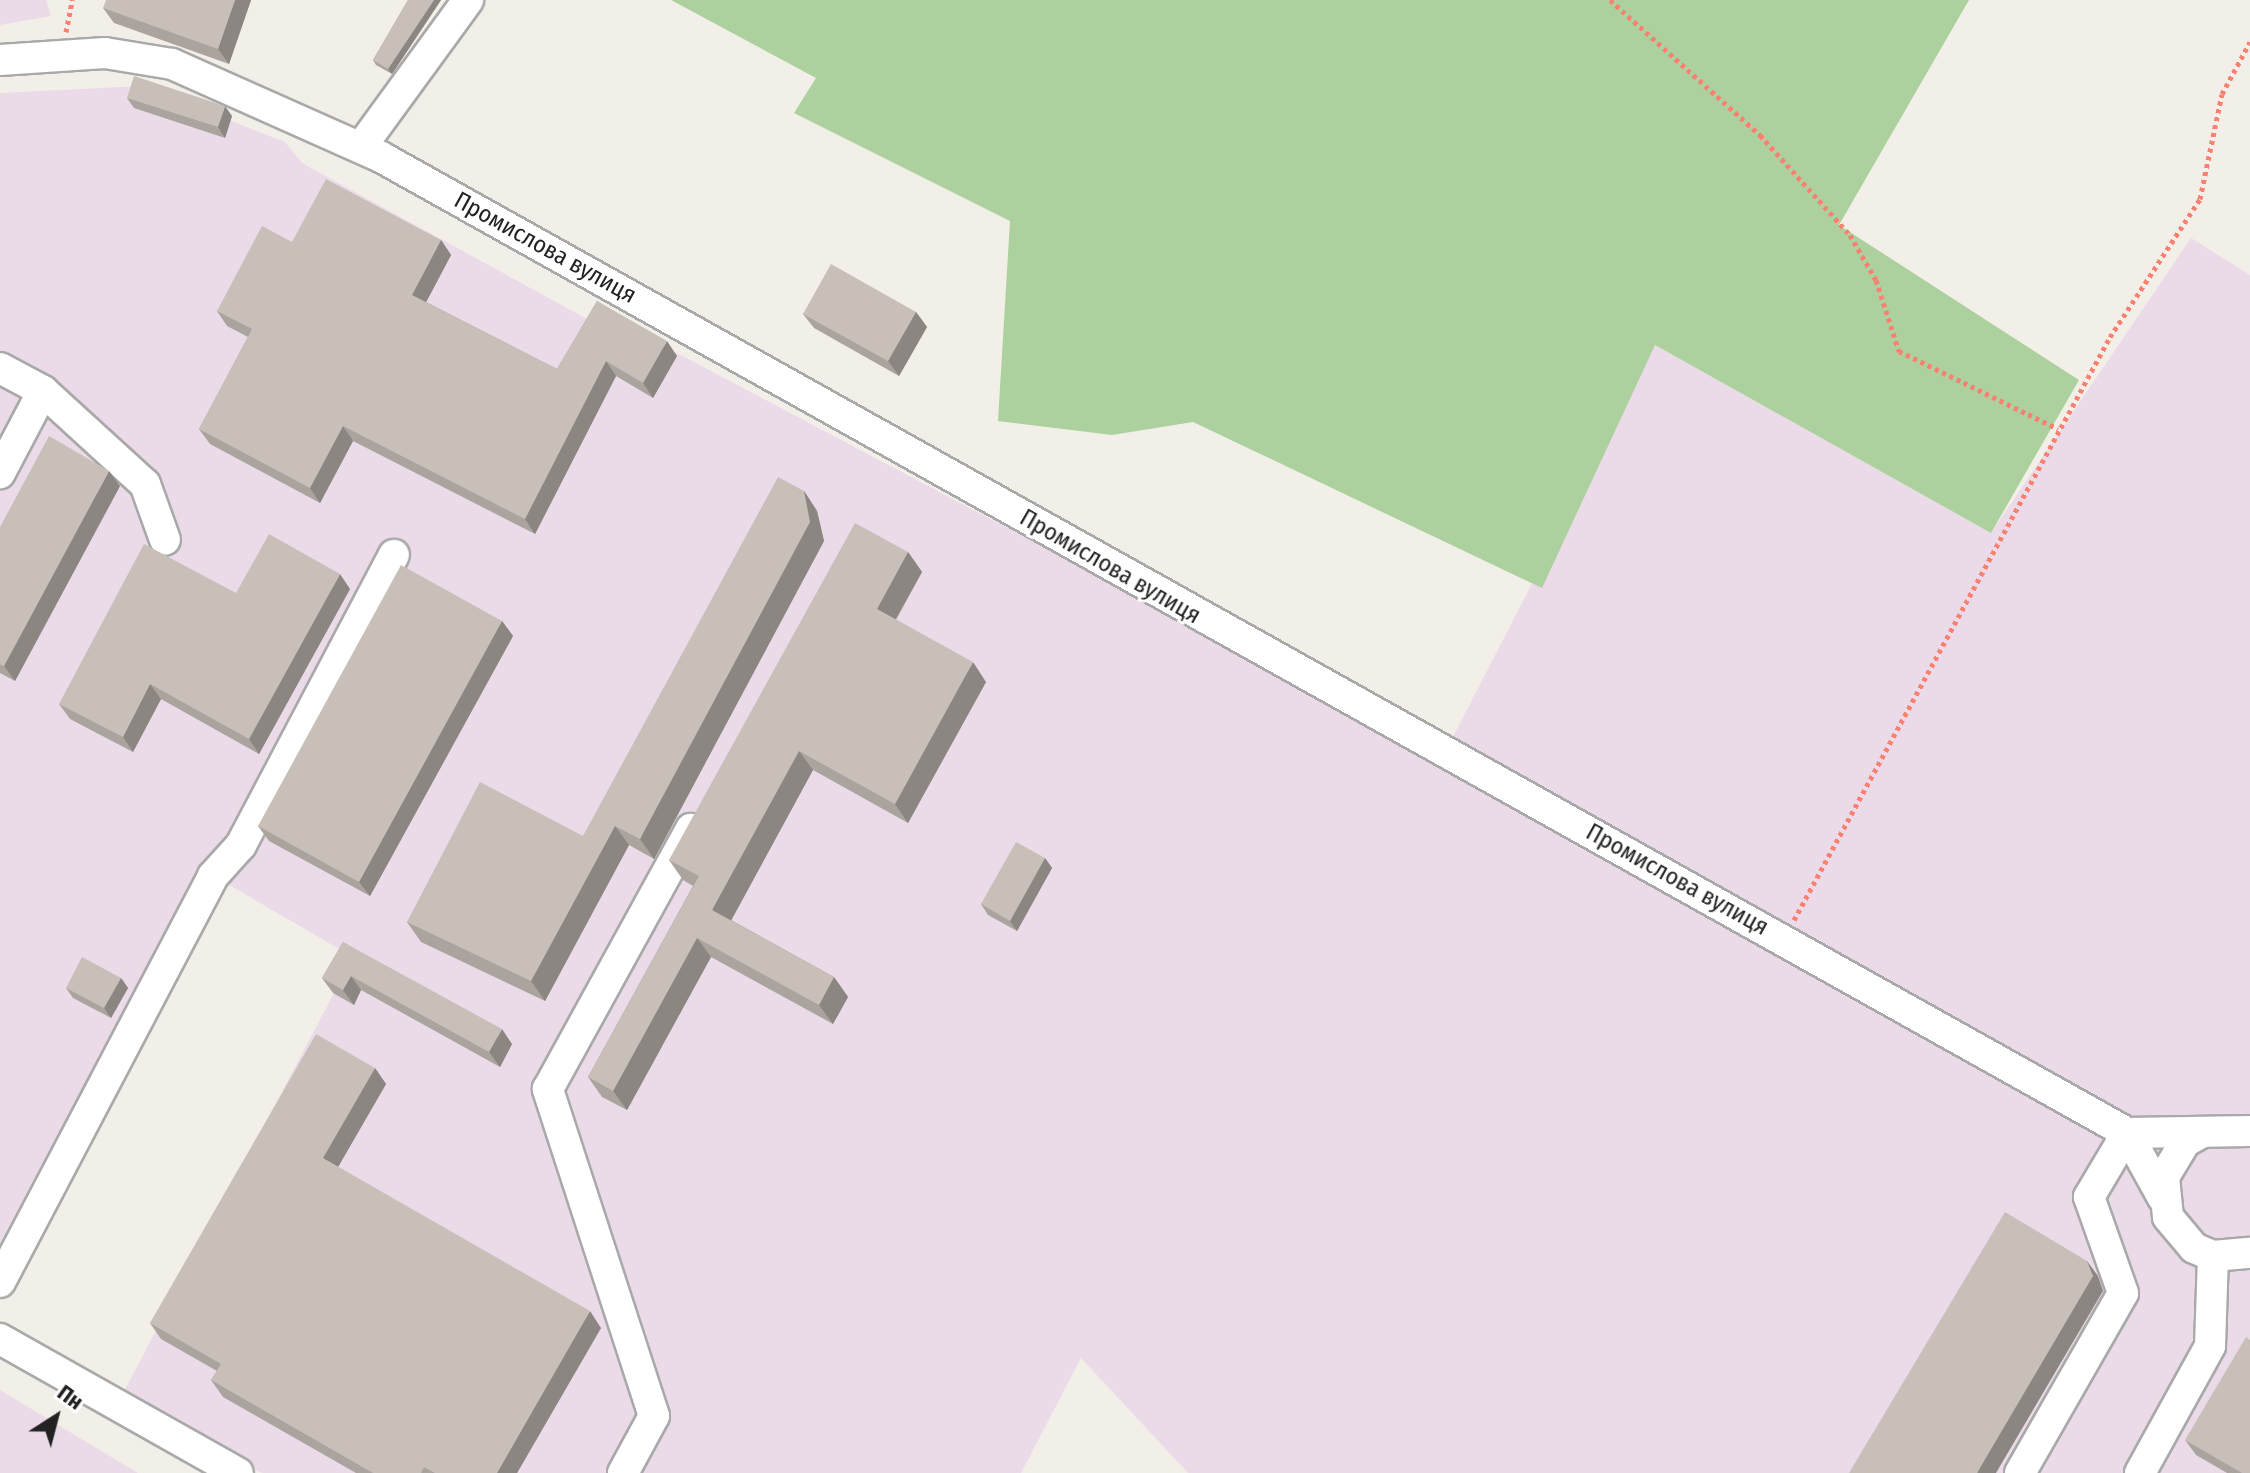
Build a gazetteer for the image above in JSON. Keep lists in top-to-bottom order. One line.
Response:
{"streets":{"street":["Промислова вулиця"]},"north":"top right"}
